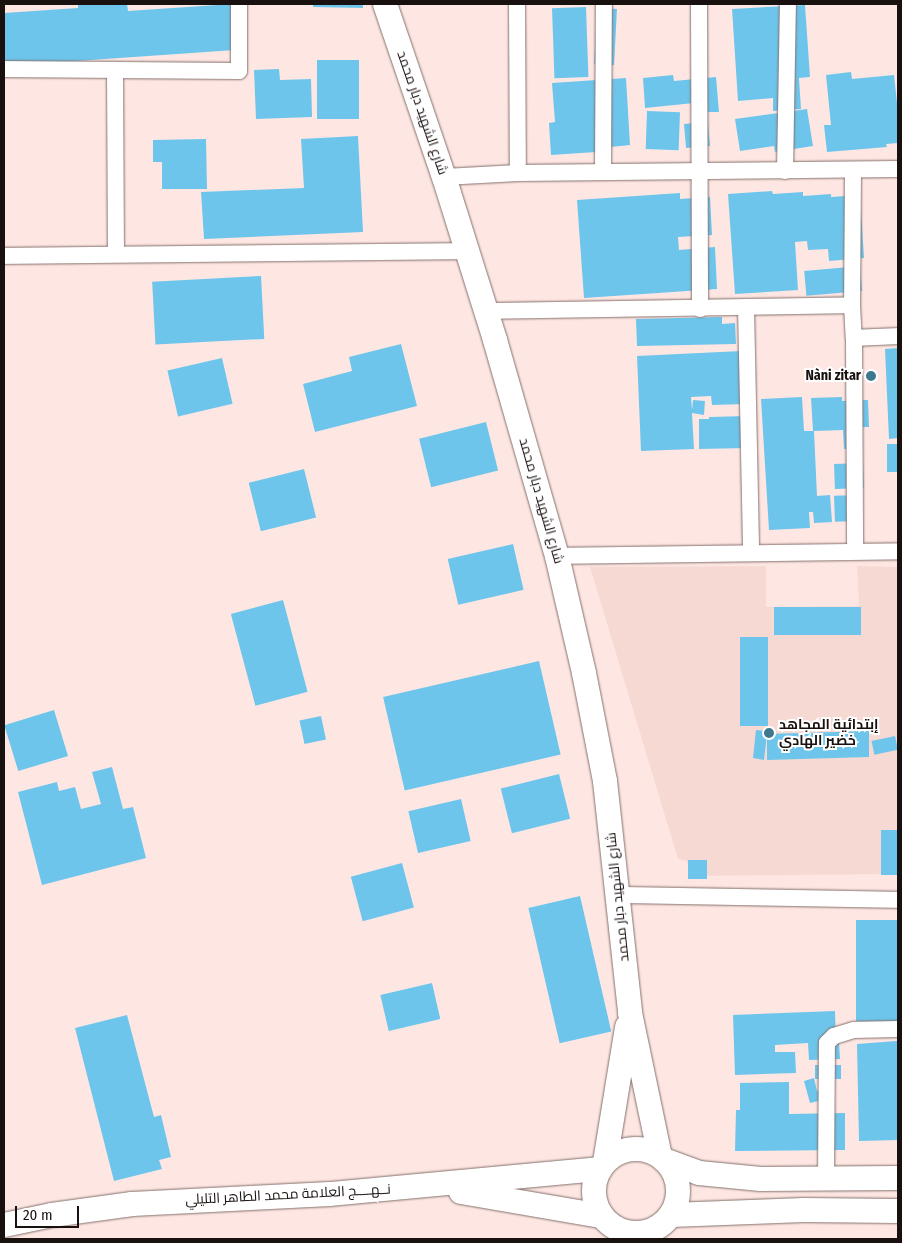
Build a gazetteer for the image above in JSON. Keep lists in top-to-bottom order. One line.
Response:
{"streets":{"street":["شارع الشهيد دبار محمد","نــهــــج العلامة محمد الطاهر التليلي"]},"places":["Nàni zitar","إبتدائية المجاهد خضير الهادي"],"scale_bar":"20 m"}
